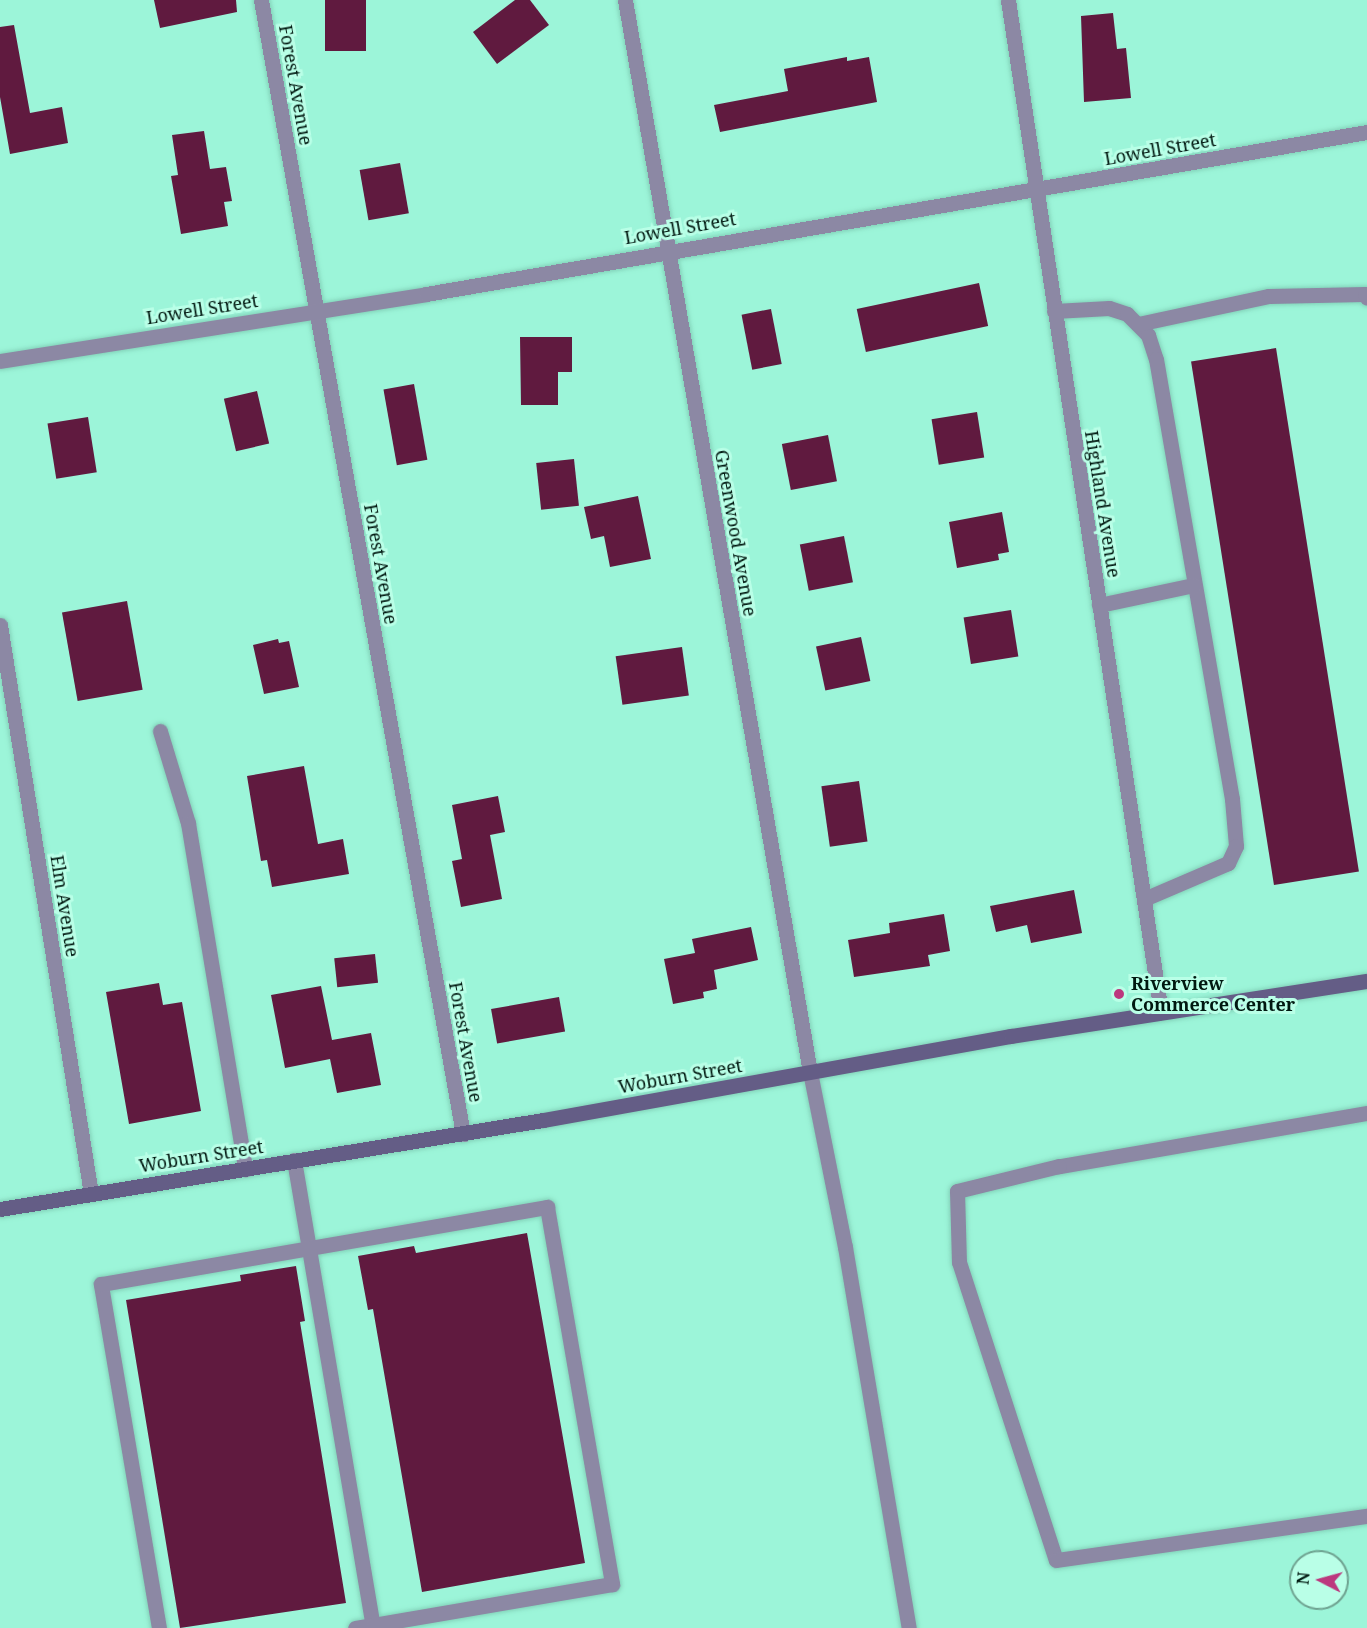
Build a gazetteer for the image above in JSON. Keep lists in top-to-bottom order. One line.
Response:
{"streets":{"main road":["Woburn Street"],"street":["Forest Avenue","Lowell Street","Highland Avenue","Greenwood Avenue","Elm Avenue"]},"crossings":[["Forest Avenue","Lowell Street"],["Forest Avenue","Woburn Street"],["Lowell Street","Highland Avenue"],["Lowell Street","Greenwood Avenue"],["Highland Avenue","Woburn Street"],["Greenwood Avenue","Woburn Street"],["Elm Avenue","Woburn Street"]],"places":["Riverview Commerce Center"],"north":"left"}
